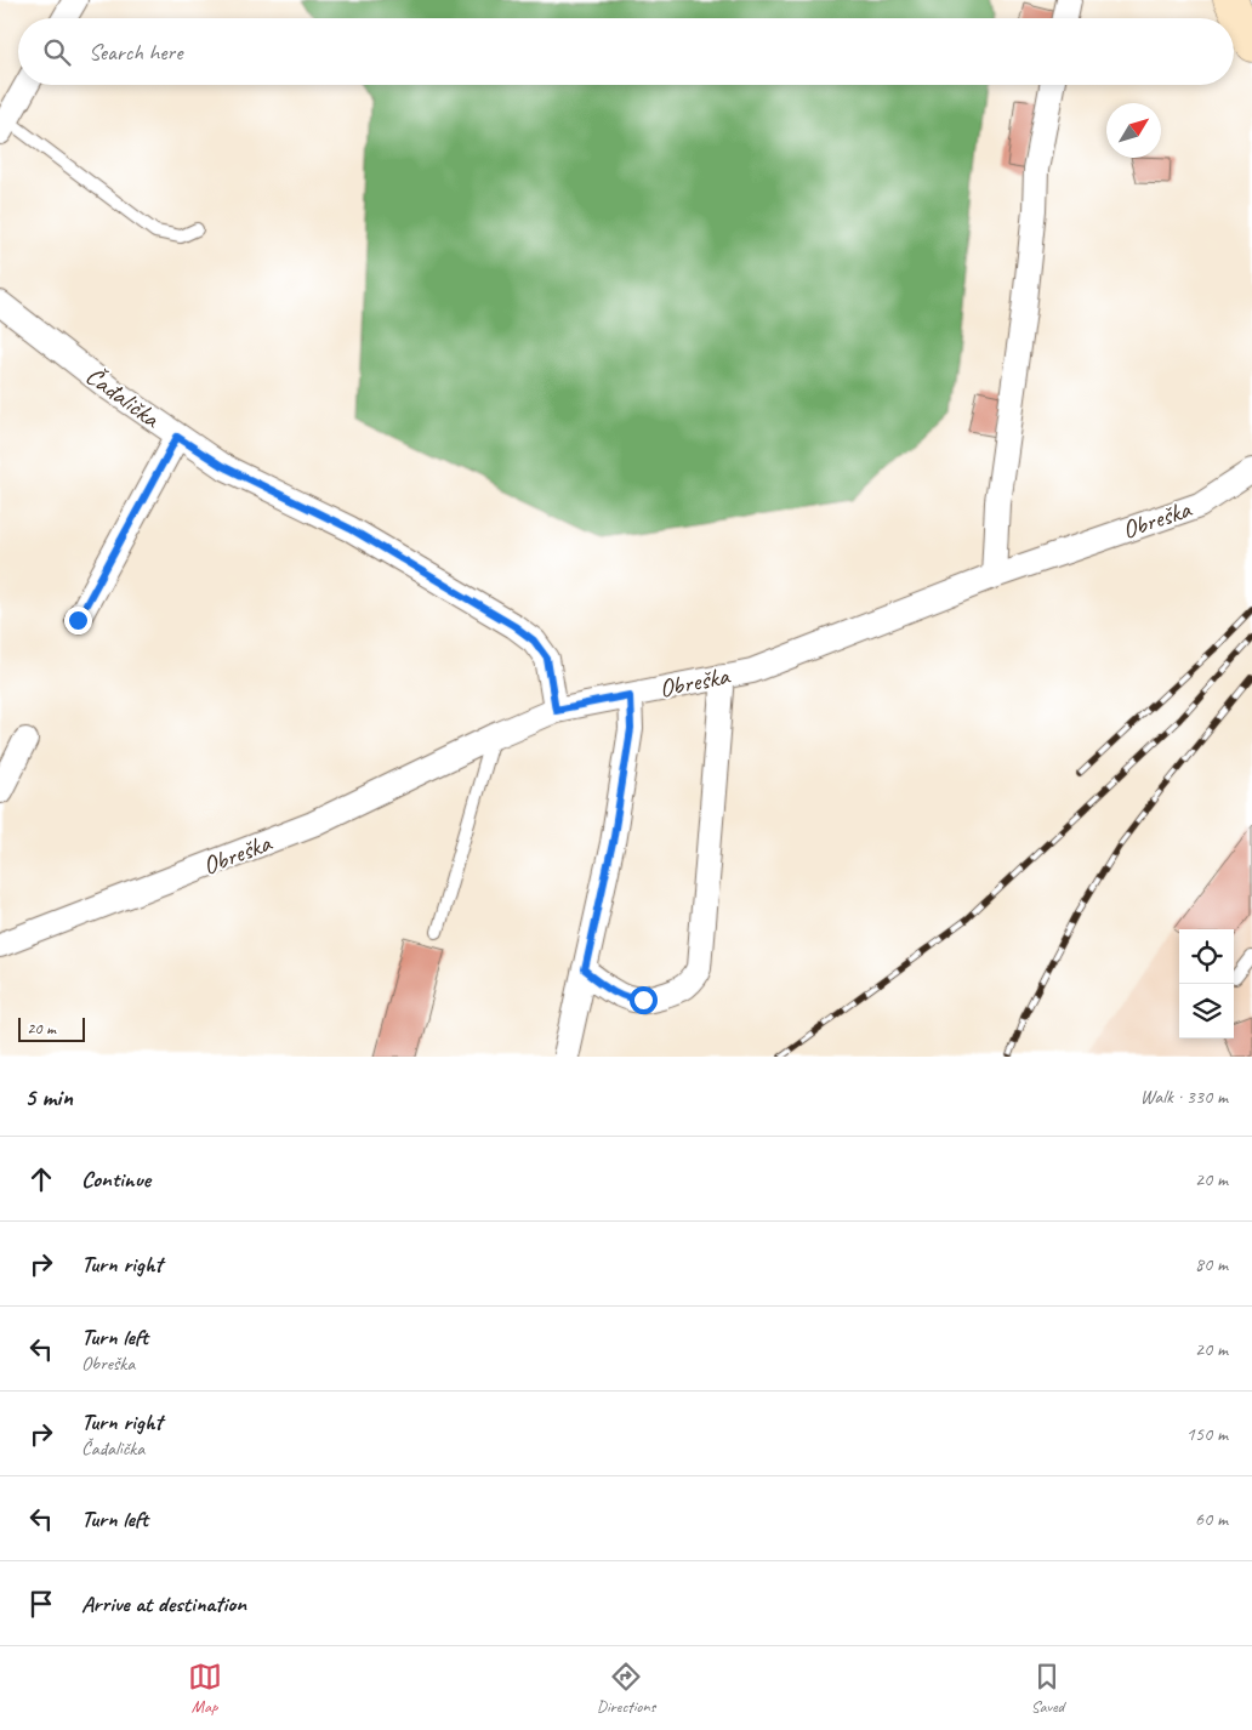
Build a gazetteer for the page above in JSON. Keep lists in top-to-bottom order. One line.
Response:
{"streets":{"street":["Čađalička","Obreška"]},"crossings":[["Čađalička","Obreška"]],"scale_bar":"20 m","north":"top right","page":{"search":"Search here","scale":"20 m","heading":["5 min","Walk · 330 m"],"list":[["Continue","20 m"],["Turn right","80 m"],["Turn left","Obreška","20 m"],["Turn right","Čađalička","150 m"],["Turn left","60 m"],"Arrive at destination"],"nav":["Map","Directions","Saved"]}}
